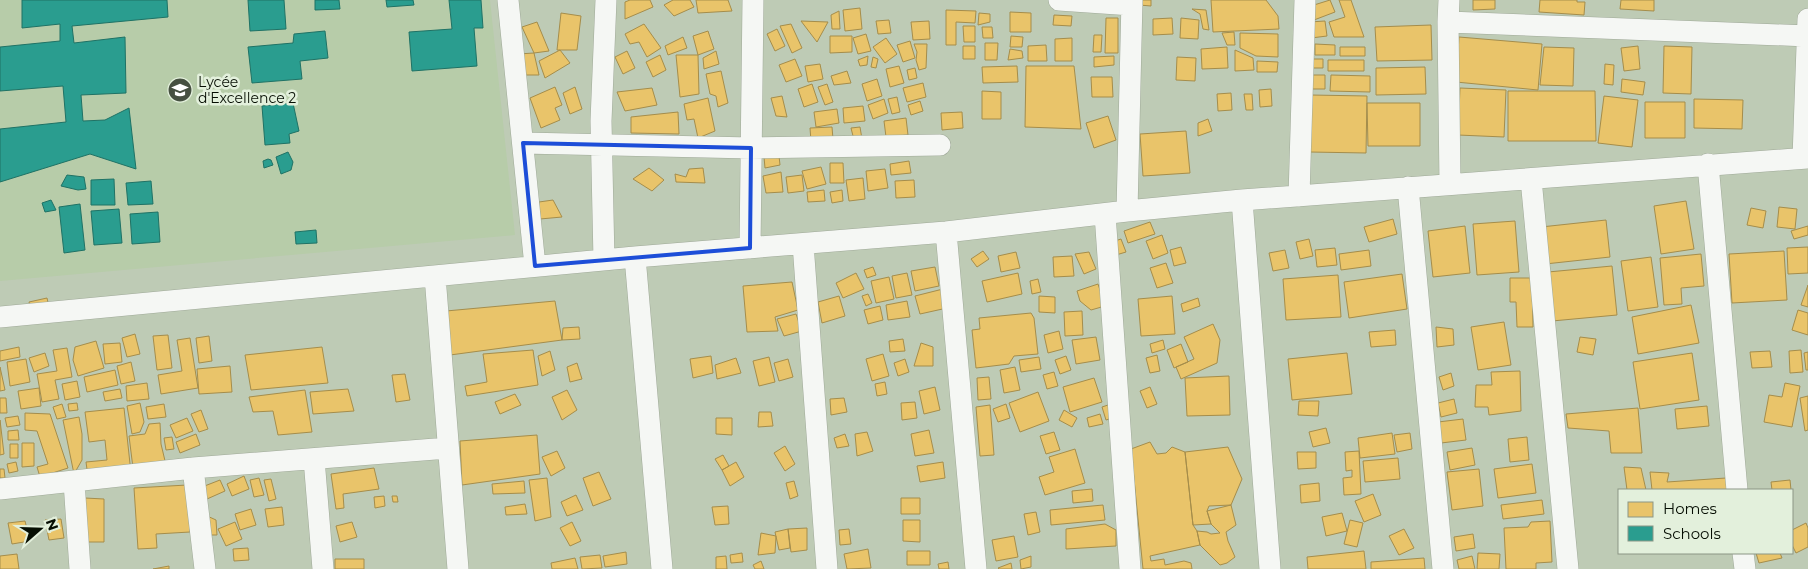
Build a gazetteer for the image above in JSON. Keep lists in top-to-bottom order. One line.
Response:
{"places":{"school or university":["Lycée d'Excellence 2"]},"legend":["Homes","Schools"],"north":"right"}
